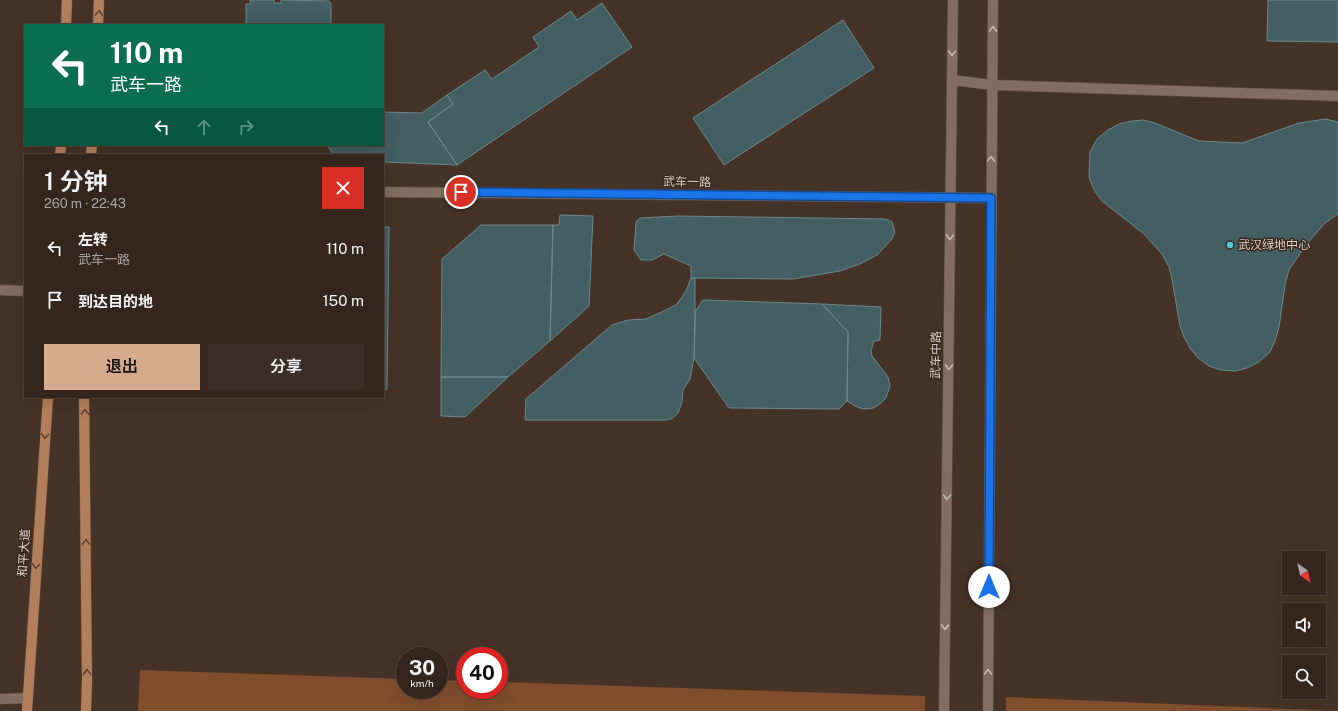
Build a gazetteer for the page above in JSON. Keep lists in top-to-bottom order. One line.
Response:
{"streets":{"main road":["和平大道"],"street":["武车一路","武车中路"]},"crossings":[["武车一路","武车中路"]],"places":["武汉绿地中心"],"north":"bottom right","page":{"turn":["110 m","武车一路"],"heading":["1 分钟","260 m · 22:43"],"list":[{"name":"左转","note":"武车一路","value":"110 m"},{"name":"到达目的地","value":"150 m"}],"buttons":["退出","分享"],"speed":"30 km/h","limit":"40"}}
